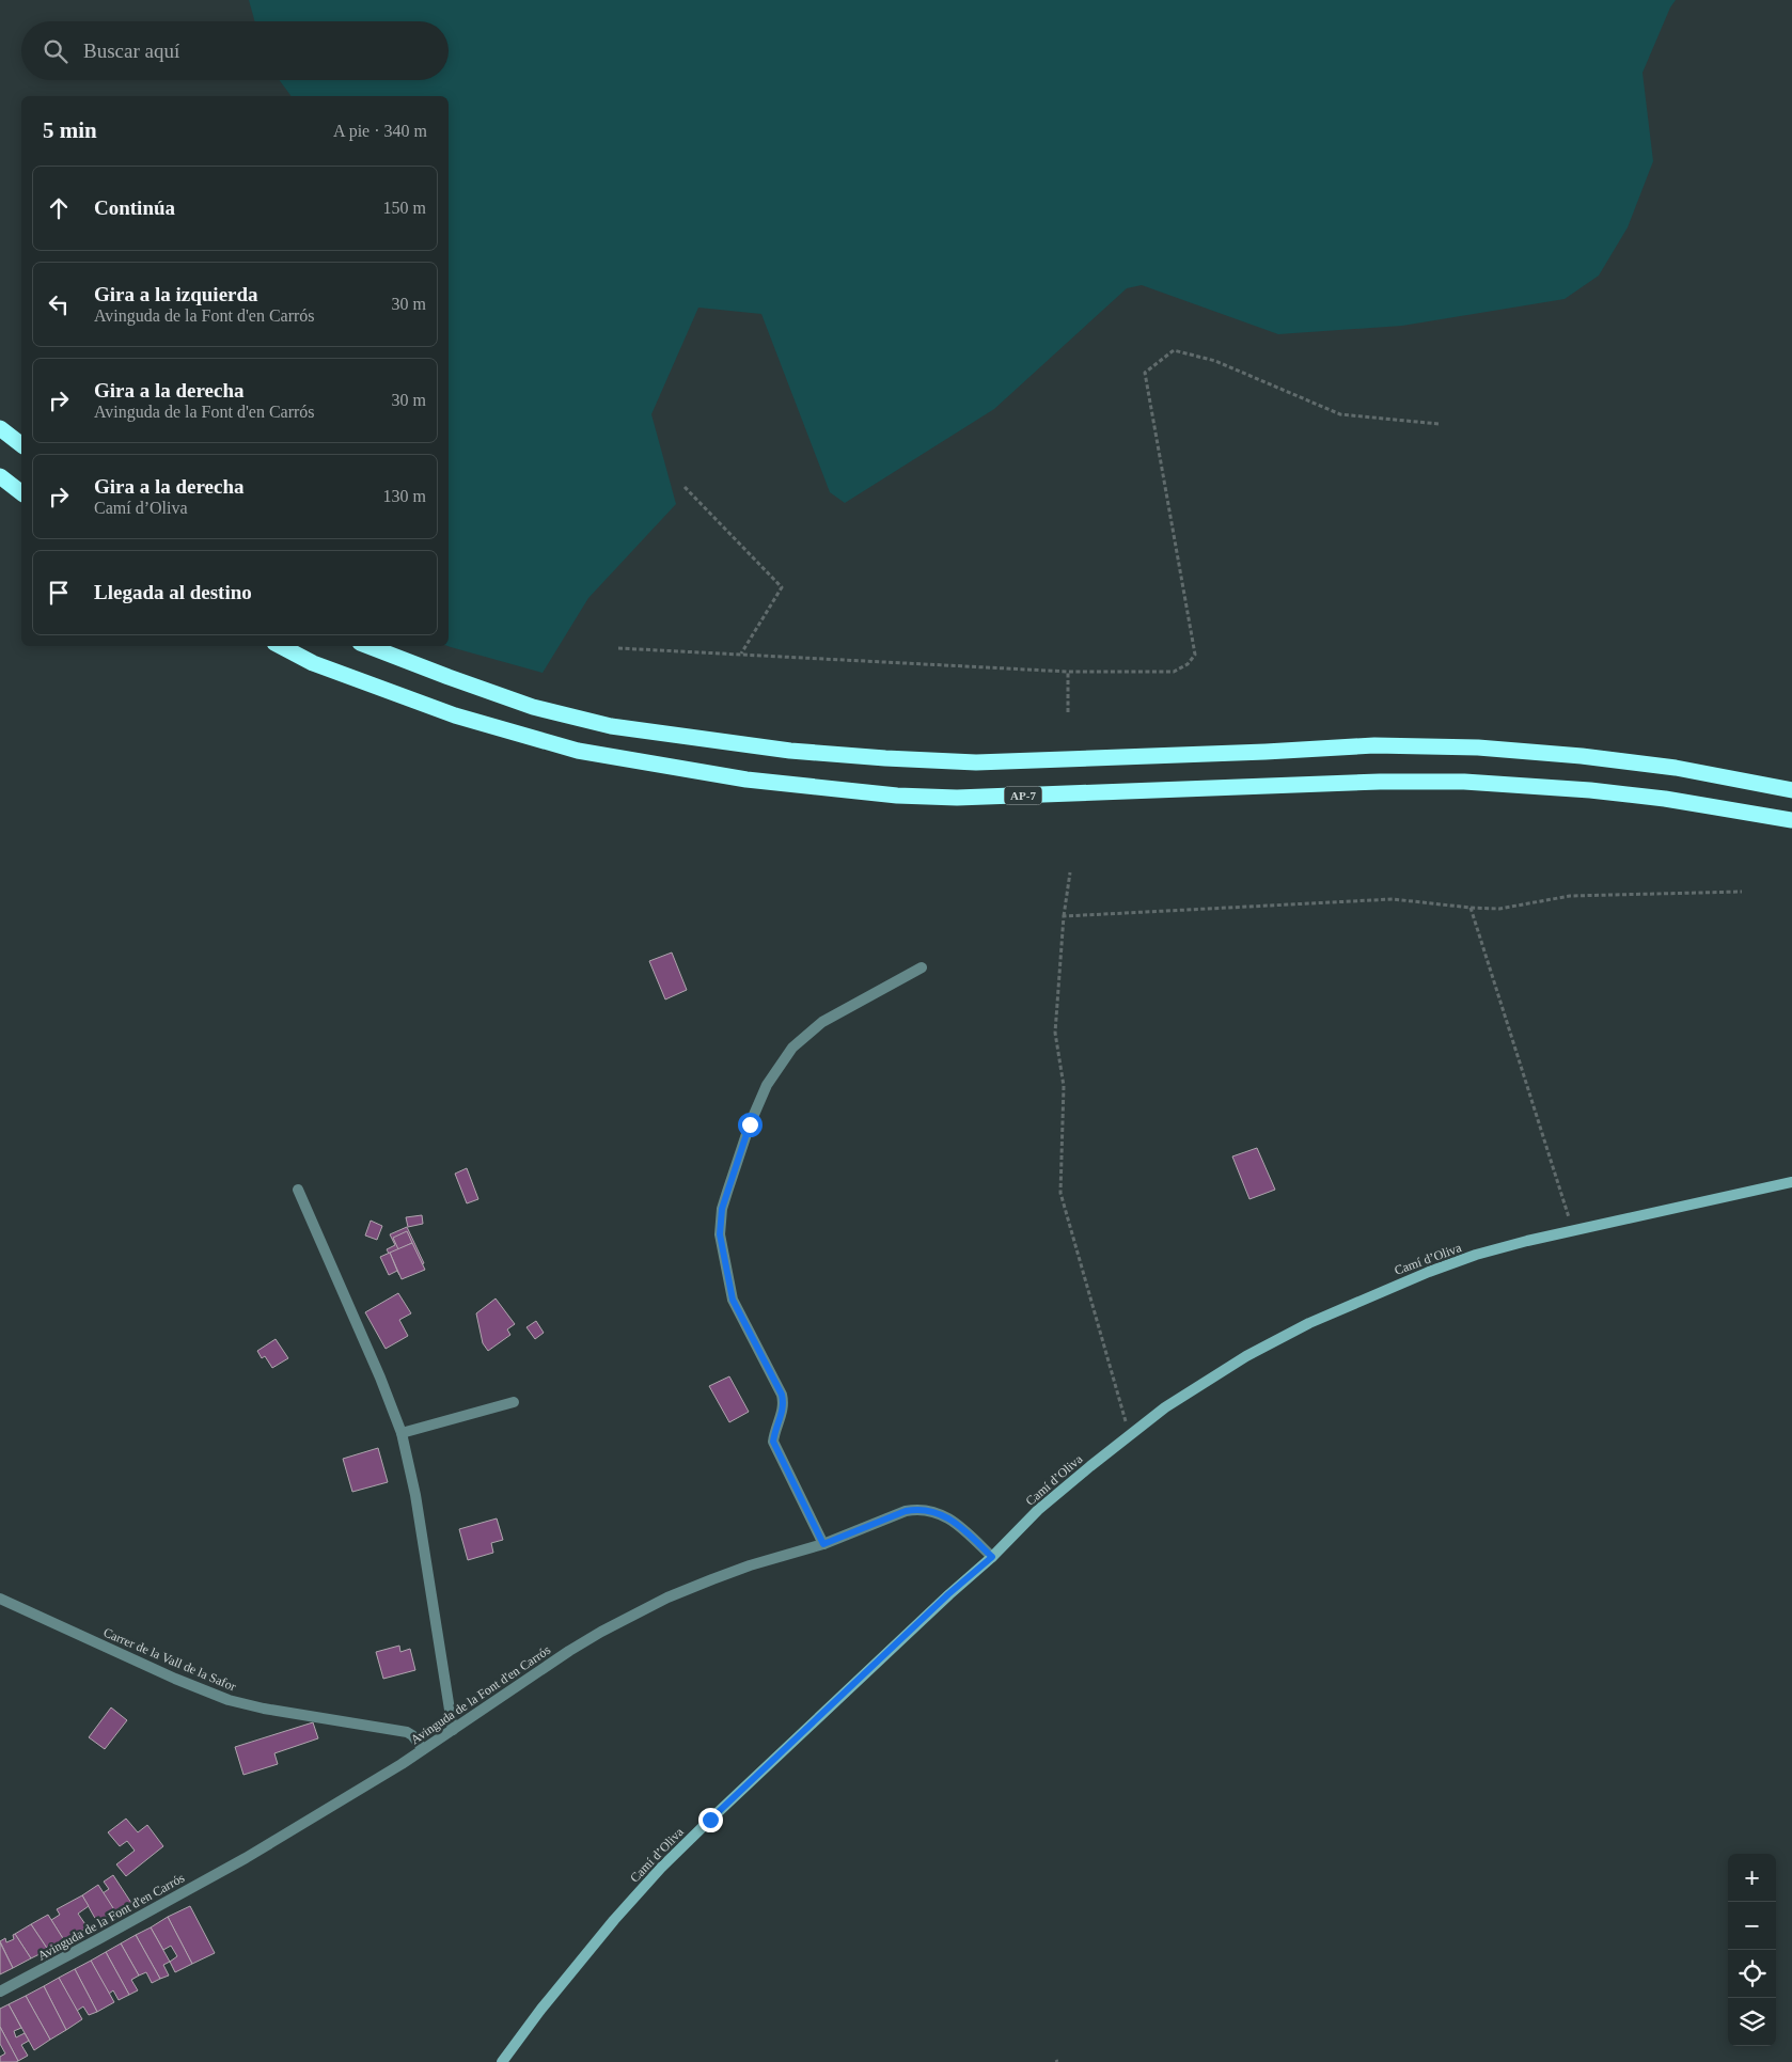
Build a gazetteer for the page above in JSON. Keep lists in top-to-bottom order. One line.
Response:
{"streets":{"highway":["AP-7"],"street":["Camí d’Oliva","Carrer de la Vall de la Safor","Avinguda de la Font d'en Carrós"]},"crossings":[["Camí d’Oliva","Avinguda de la Font d'en Carrós"],["Carrer de la Vall de la Safor","Avinguda de la Font d'en Carrós"]],"page":{"search":"Buscar aquí","heading":["5 min","A pie · 340 m"],"list":[["Continúa","150 m"],["Gira a la izquierda","Avinguda de la Font d'en Carrós","30 m"],["Gira a la derecha","Avinguda de la Font d'en Carrós","30 m"],["Gira a la derecha","Camí d’Oliva","130 m"],"Llegada al destino"],"map_buttons":["+","−"]}}
